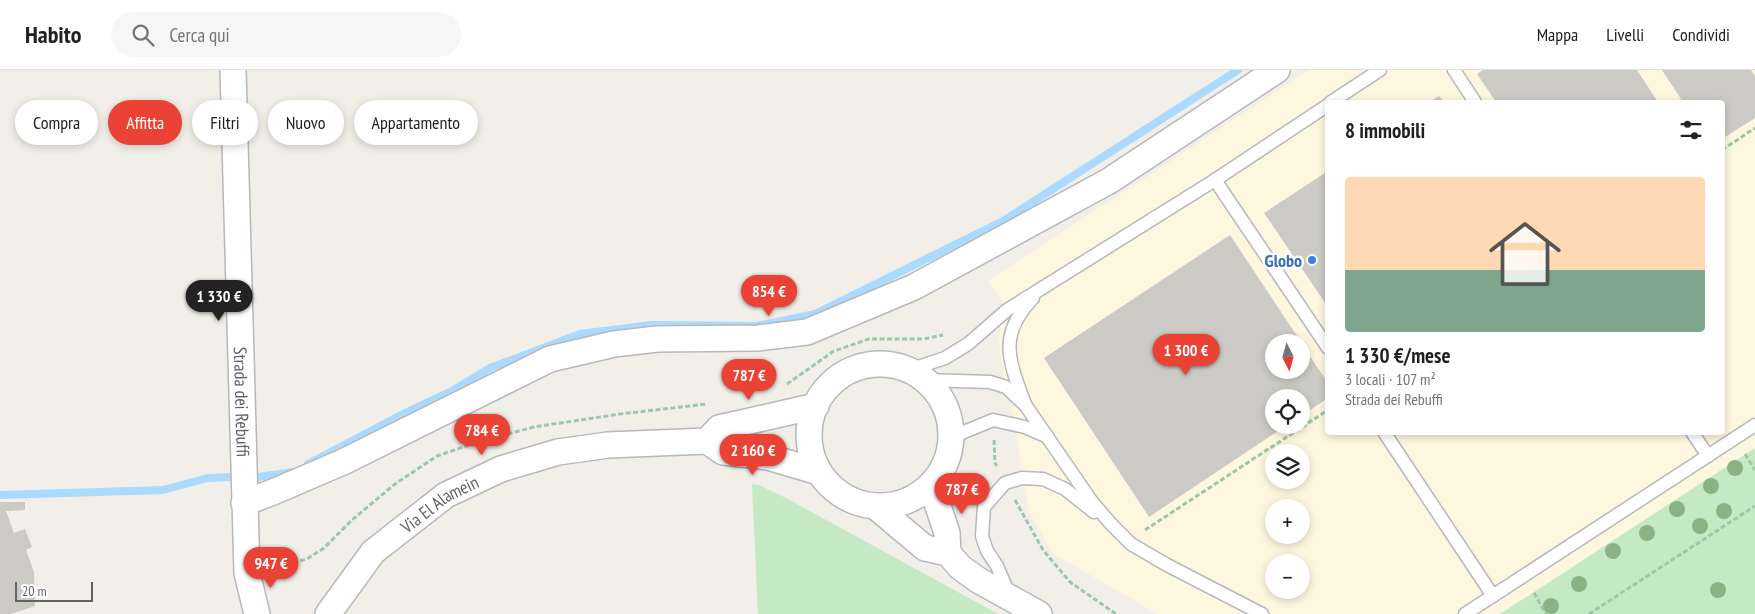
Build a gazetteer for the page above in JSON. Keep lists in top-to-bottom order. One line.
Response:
{"streets":{"street":["Strada dei Rebuffi","Via El Alamein"]},"places":["Globo"],"scale_bar":"20 m","north":"bottom","page":{"header":"Habito","search":"Cerca qui","nav":["Mappa","Livelli","Condividi"],"chip":["Compra","Affitta","Filtri","Nuovo","Appartamento"],"heading":"8 immobili","list":[{"name":"1 330 €/mese","note":"3 locali · 107 m² · Strada dei Rebuffi"}],"price":["854 €","1 330 €","1 300 €","787 €","784 €","2 160 €","787 €","947 €"],"map_buttons":["+","−"],"scale":"20 m"}}
